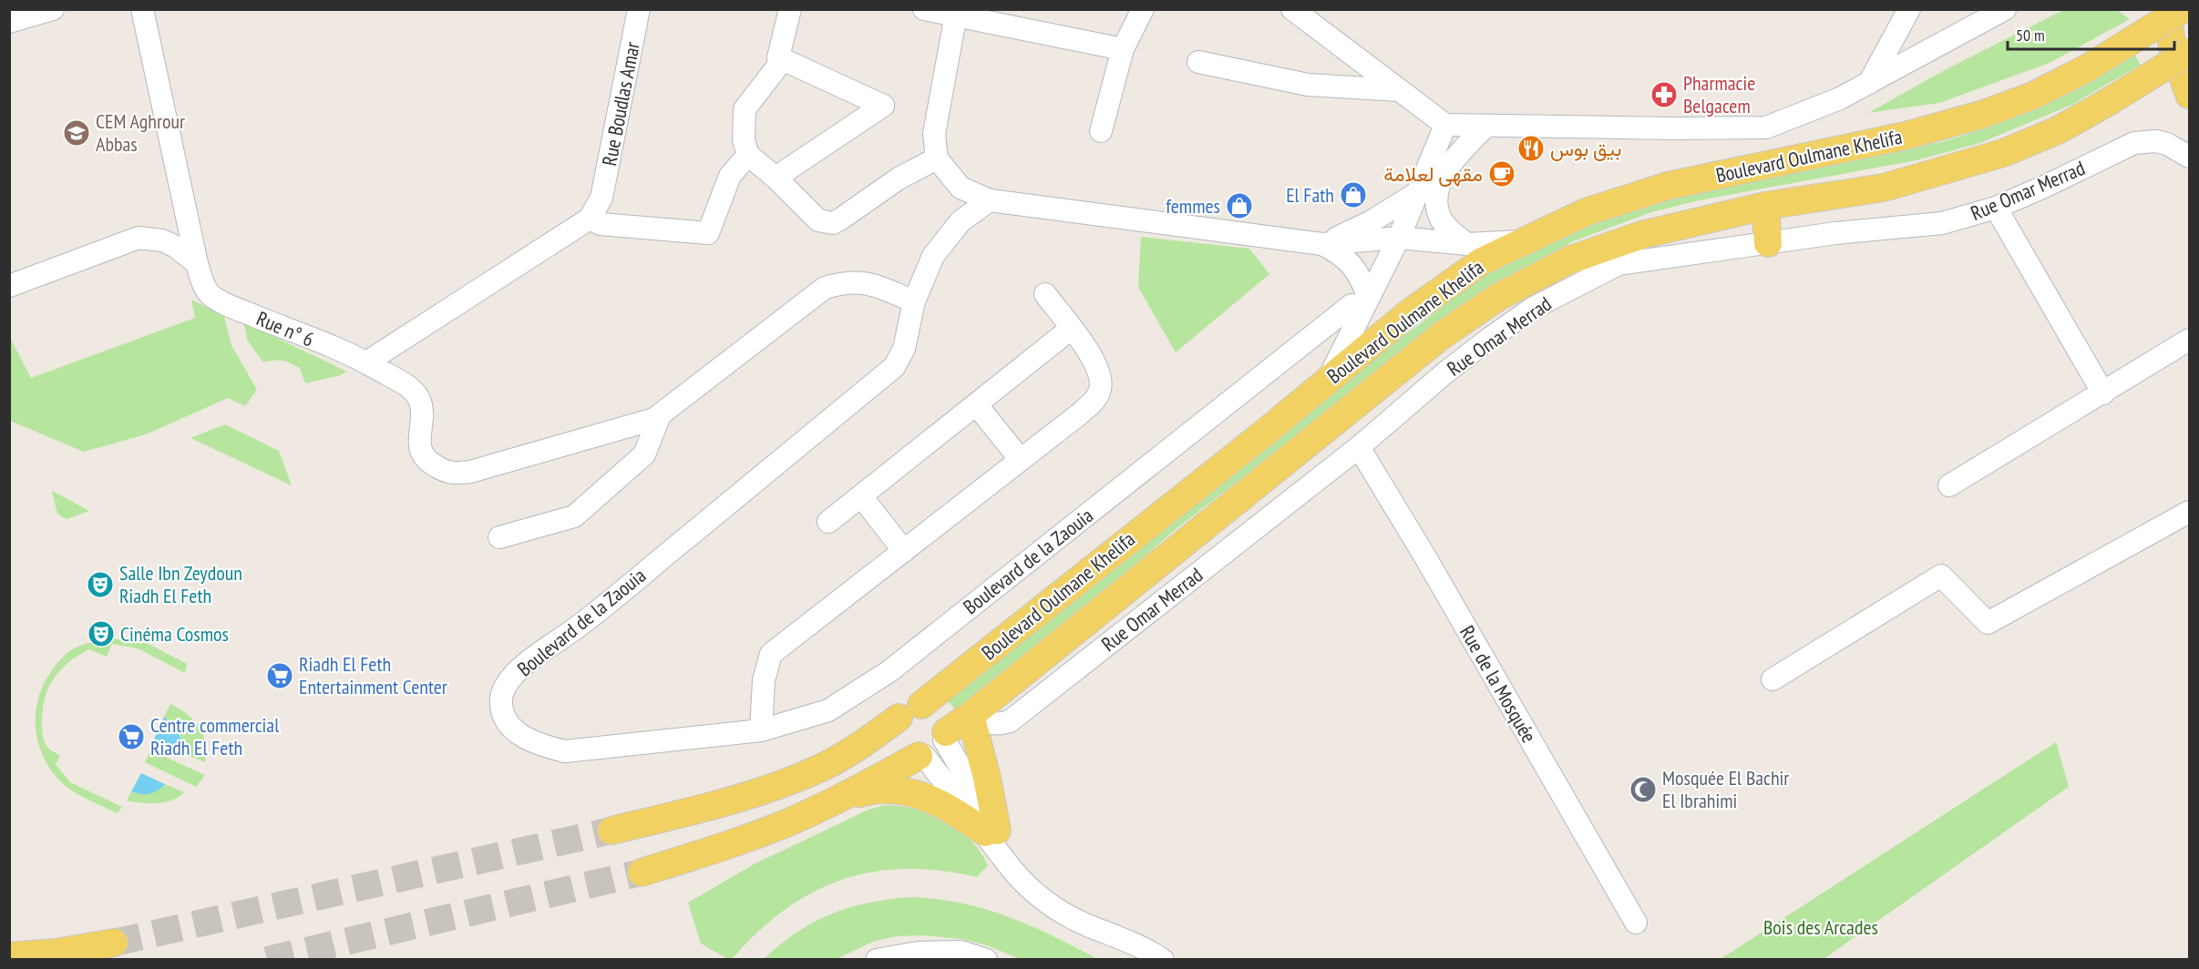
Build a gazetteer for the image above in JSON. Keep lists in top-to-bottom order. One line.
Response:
{"streets":{"main road":["Boulevard Oulmane Khelifa"],"street":["Rue Boudlas Amar","Rue Omar Merrad","Rue n° 6","Boulevard de la Zaouia","Rue de la Mosquée"]},"crossings":[["Rue Omar Merrad","Rue de la Mosquée"]],"parks":["Bois des Arcades"],"places":{"pharmacy":["Pharmacie Belgacem"],"school or university":["CEM Aghrour Abbas"],"restaurant":["بيق بوس"],"cafe":["مقهى لعلامة"],"shop":["El Fath","femmes"],"theatre":["Salle Ibn Zeydoun Riadh El Feth","Cinéma Cosmos"],"supermarket":["Riadh El Feth Entertainment Center","Centre commercial Riadh El Feth"],"mosque":["Mosquée El Bachir El Ibrahimi"]},"scale_bar":"50 m"}
